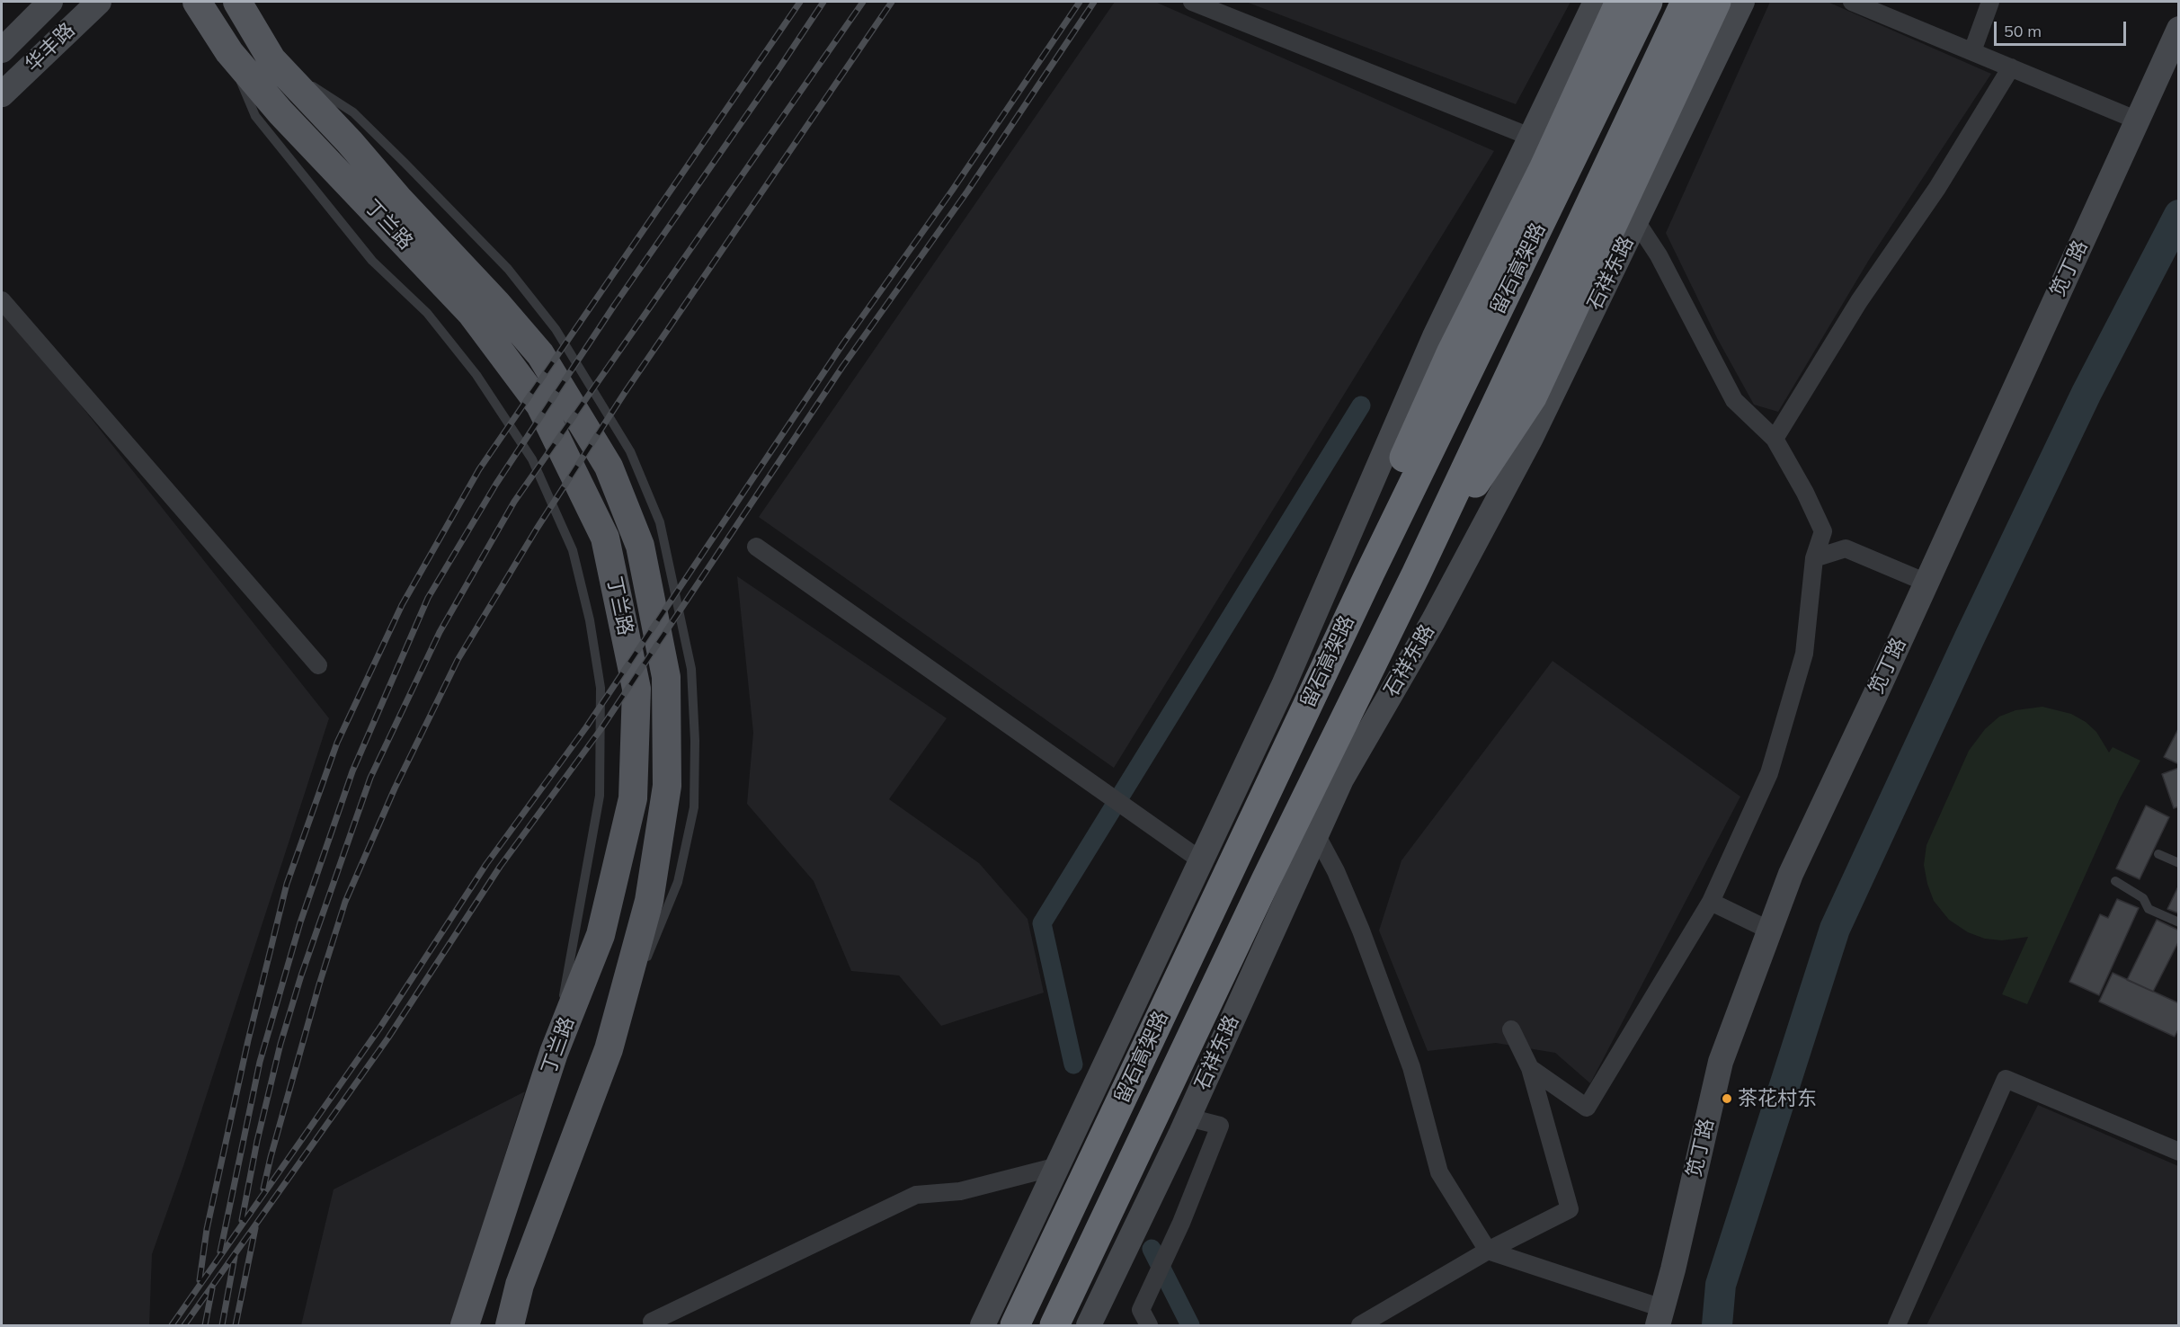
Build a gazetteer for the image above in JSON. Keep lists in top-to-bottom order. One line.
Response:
{"streets":{"highway":["留石高架路"],"main road":["华丰路","丁兰路","笕丁路","石祥东路"]},"places":["茶花村东"],"scale_bar":"50 m"}
